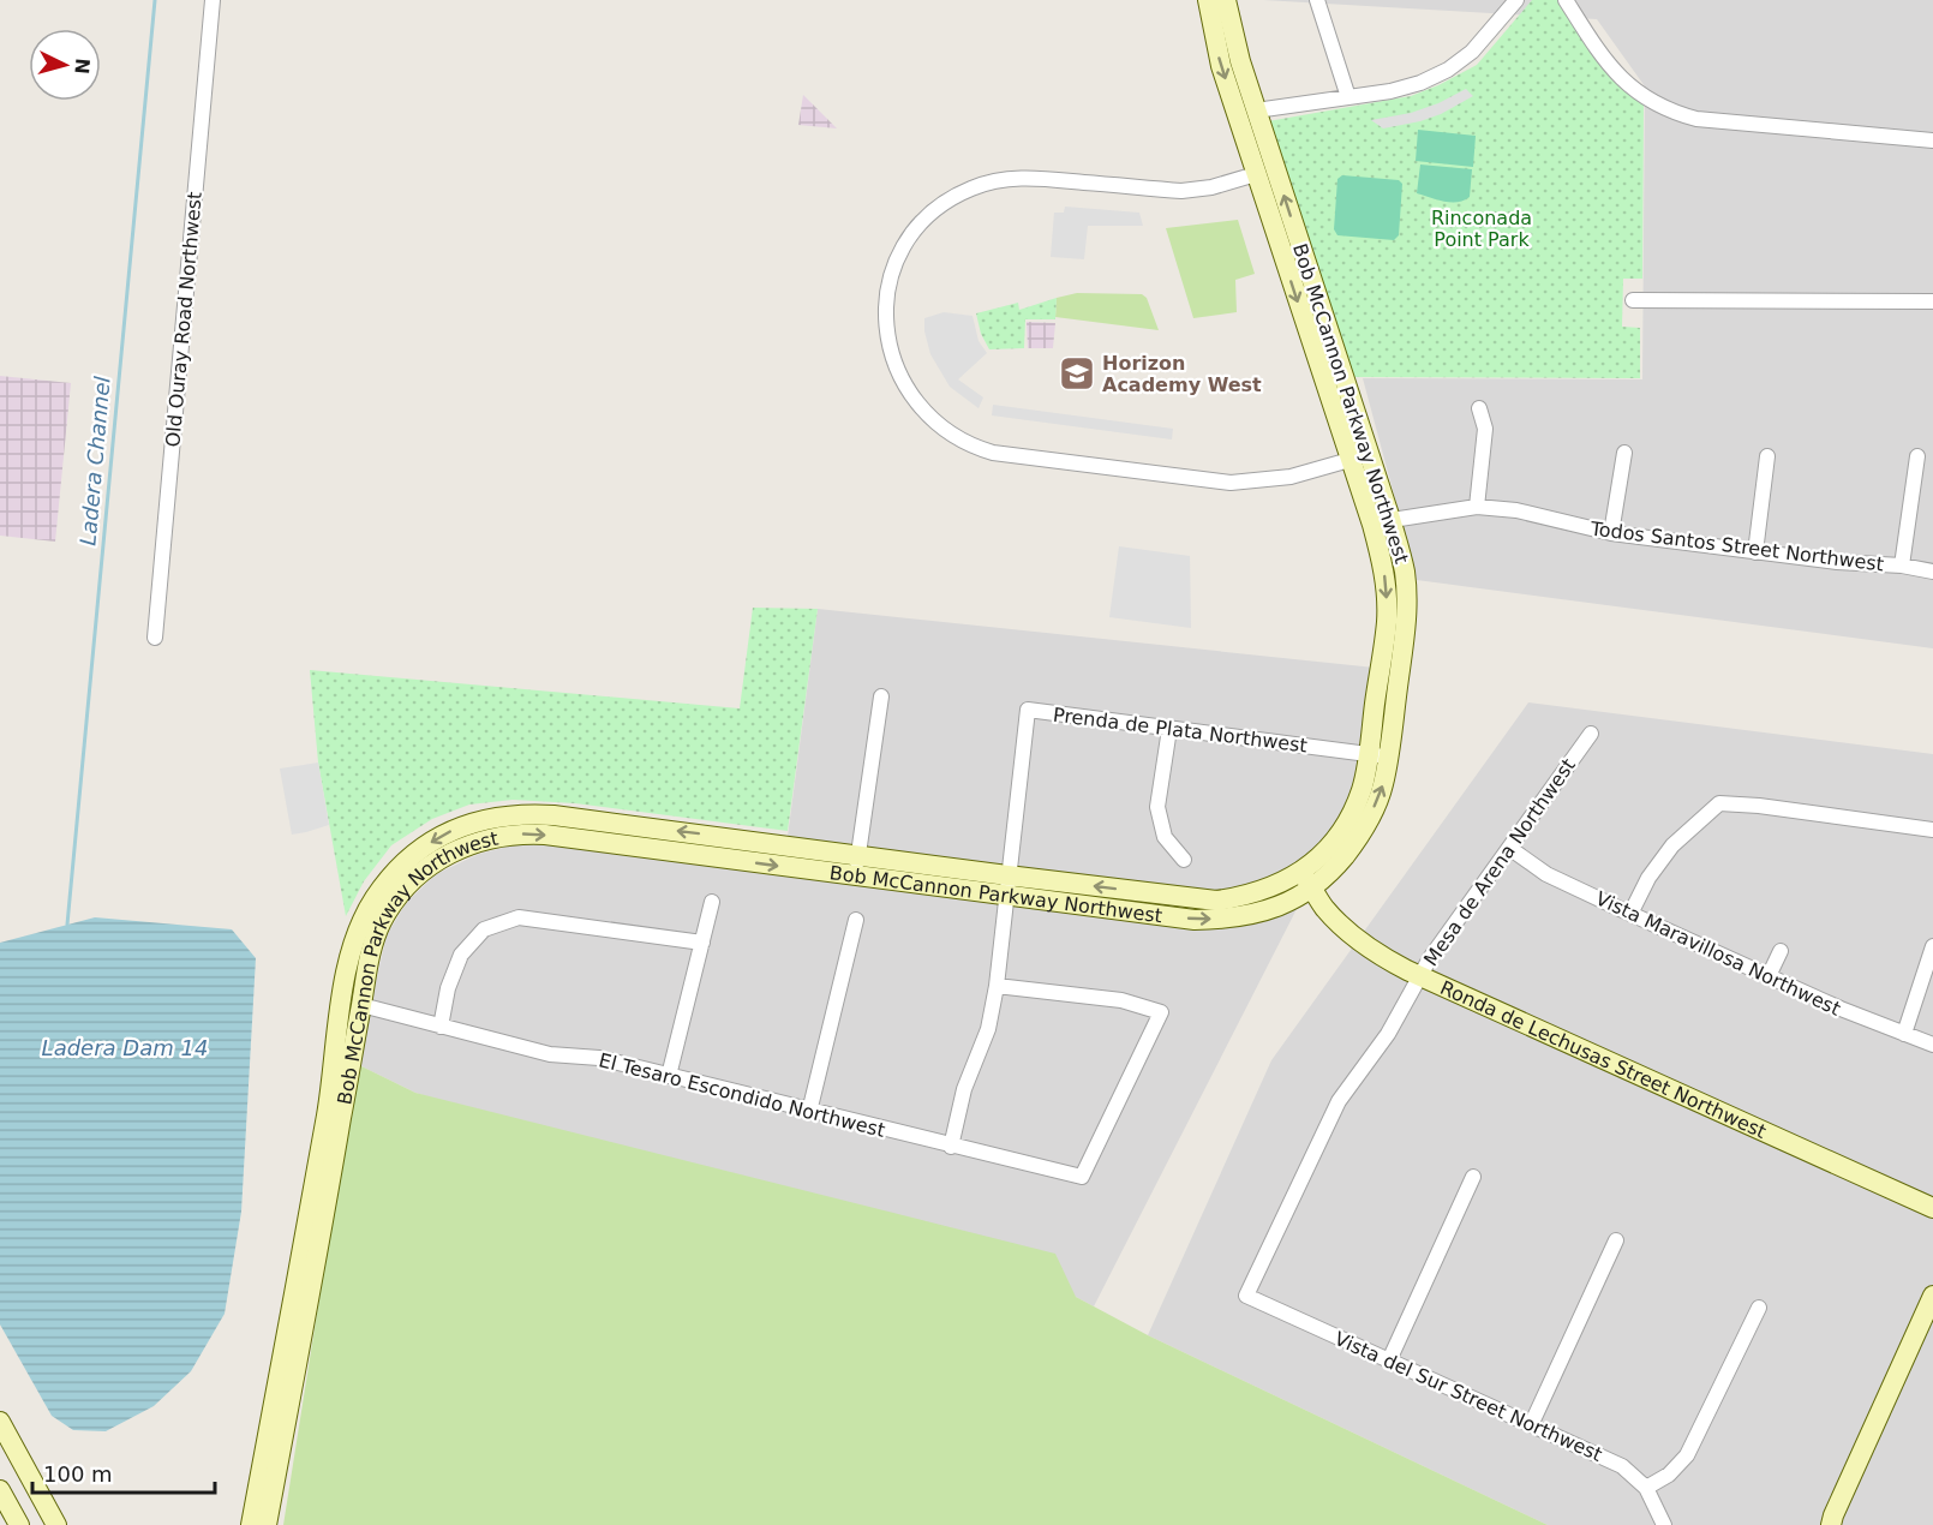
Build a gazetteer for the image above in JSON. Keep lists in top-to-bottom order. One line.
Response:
{"streets":{"street":["Old Ouray Road Northwest","Bob McCannon Parkway Northwest","Todos Santos Street Northwest","Prenda de Plata Northwest","Mesa de Arena Northwest","Vista Maravillosa Northwest","Ronda de Lechusas Street Northwest","El Tesaro Escondido Northwest","Vista del Sur Street Northwest"]},"crossings":[["Bob McCannon Parkway Northwest","Todos Santos Street Northwest"],["Bob McCannon Parkway Northwest","Prenda de Plata Northwest"],["Bob McCannon Parkway Northwest","Ronda de Lechusas Street Northwest"],["Bob McCannon Parkway Northwest","El Tesaro Escondido Northwest"],["Prenda de Plata Northwest","El Tesaro Escondido Northwest"],["Mesa de Arena Northwest","Vista Maravillosa Northwest"],["Mesa de Arena Northwest","Ronda de Lechusas Street Northwest"],["Mesa de Arena Northwest","Vista del Sur Street Northwest"]],"water":["Ladera Channel","Ladera Dam 14"],"parks":["Rinconada Point Park"],"places":{"school or university":["Horizon Academy West"]},"scale_bar":"100 m","north":"right"}
